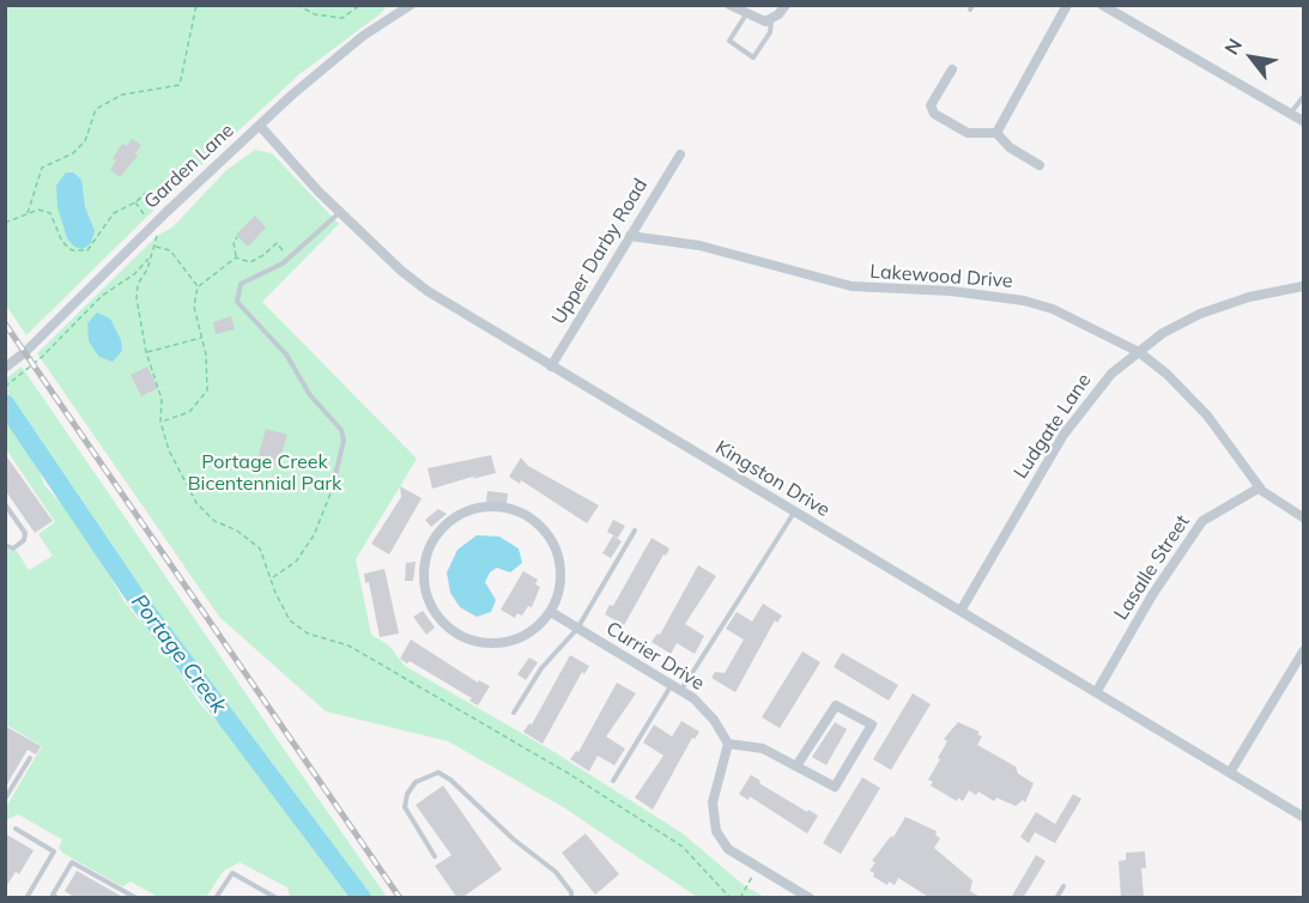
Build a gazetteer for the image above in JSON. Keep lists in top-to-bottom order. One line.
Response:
{"streets":{"street":["Garden Lane","Upper Darby Road","Lakewood Drive","Ludgate Lane","Kingston Drive","Lasalle Street","Currier Drive"]},"crossings":[["Garden Lane","Kingston Drive"],["Upper Darby Road","Lakewood Drive"],["Upper Darby Road","Kingston Drive"],["Lakewood Drive","Ludgate Lane"],["Lakewood Drive","Lasalle Street"],["Ludgate Lane","Kingston Drive"],["Kingston Drive","Lasalle Street"]],"water":["Portage Creek"],"parks":["Portage Creek Bicentennial Park"],"north":"top left"}
